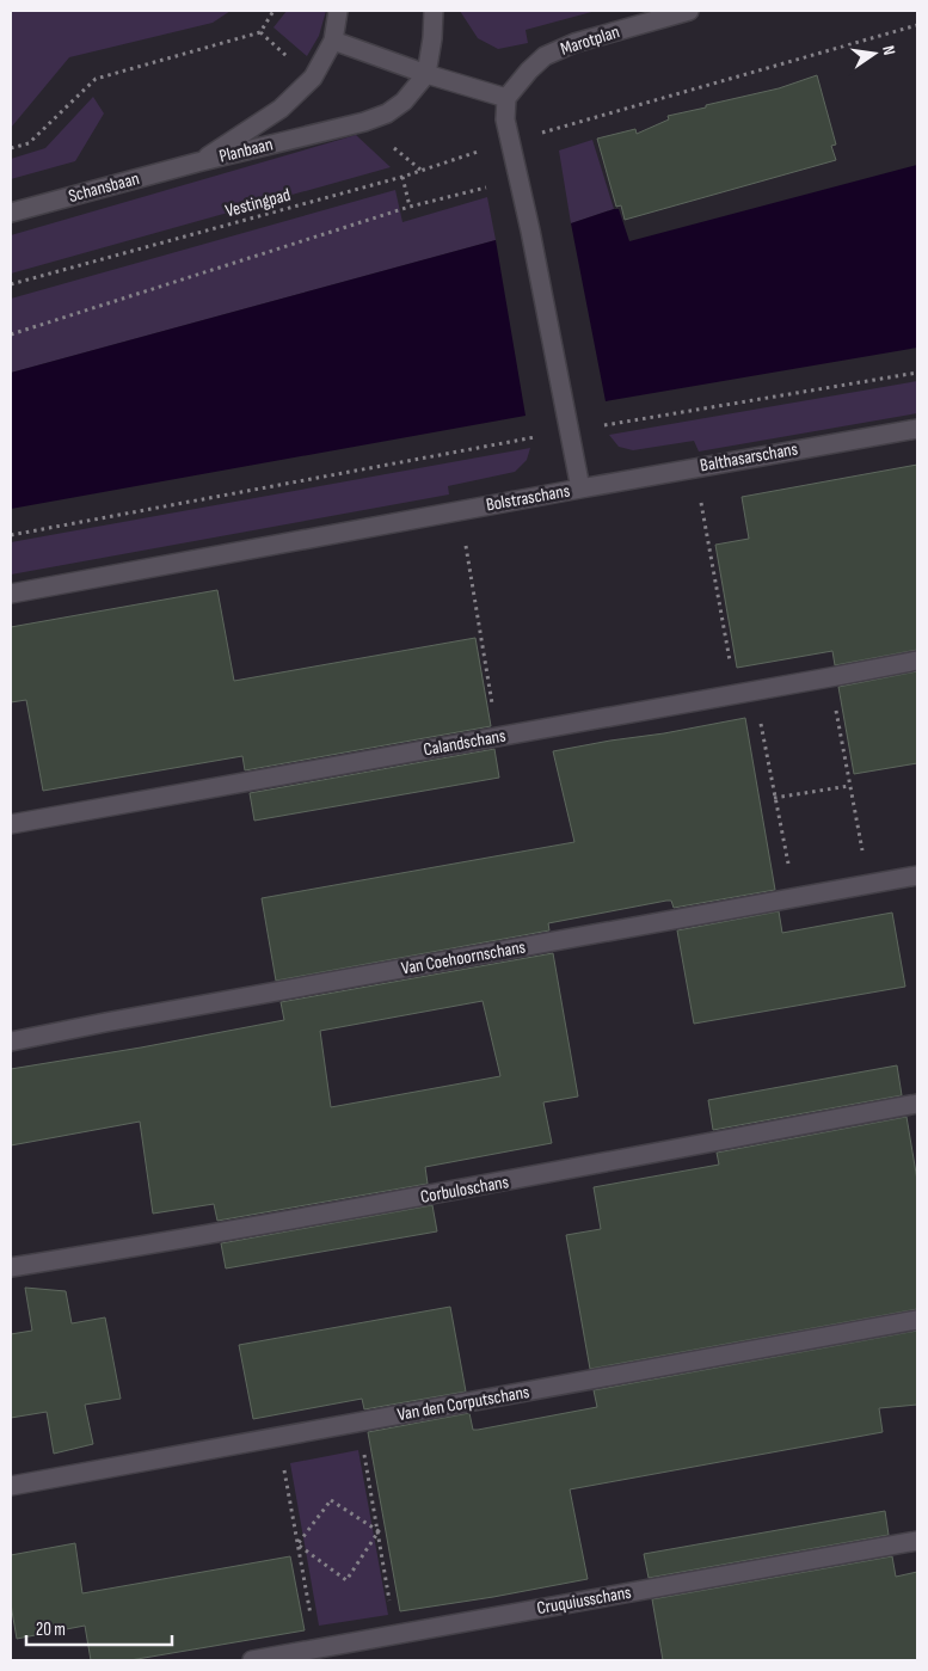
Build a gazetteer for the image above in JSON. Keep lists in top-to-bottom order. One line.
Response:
{"streets":{"street":["Marotplan","Planbaan","Schansbaan","Balthasarschans","Bolstraschans","Calandschans","Van Coehoornschans","Corbuloschans","Van den Corputschans","Cruquiusschans"],"path":["Vestingpad"]},"crossings":[["Marotplan","Bolstraschans"],["Planbaan","Schansbaan"],["Vestingpad","Bolstraschans"],["Balthasarschans","Bolstraschans"]],"scale_bar":"20 m","north":"right"}
